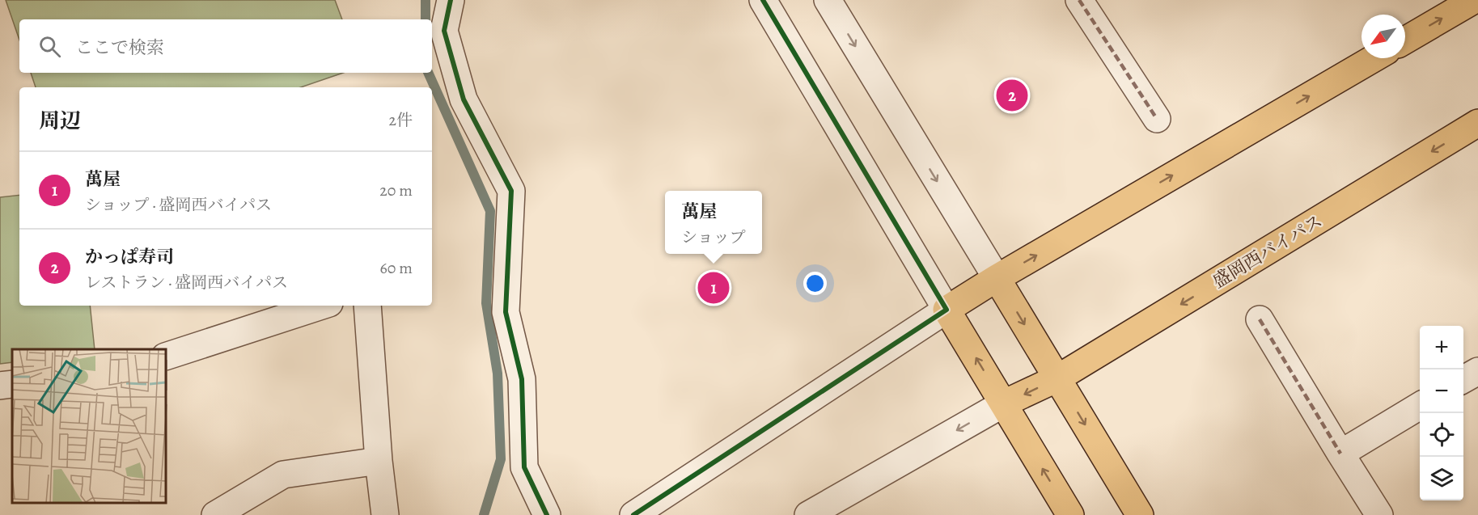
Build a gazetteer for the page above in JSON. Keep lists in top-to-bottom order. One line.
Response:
{"streets":{"highway":["盛岡西バイパス"]},"north":"bottom left","page":{"search":"ここで検索","pins":["2","1"],"heading":["周辺","2件"],"list":[{"mark":"1","name":"萬屋","note":"ショップ · 盛岡西バイパス","value":"20 m"},{"mark":"2","name":"かっぱ寿司","note":"レストラン · 盛岡西バイパス","value":"60 m"}],"popup":["萬屋","ショップ"],"map_buttons":["+","−"]}}
